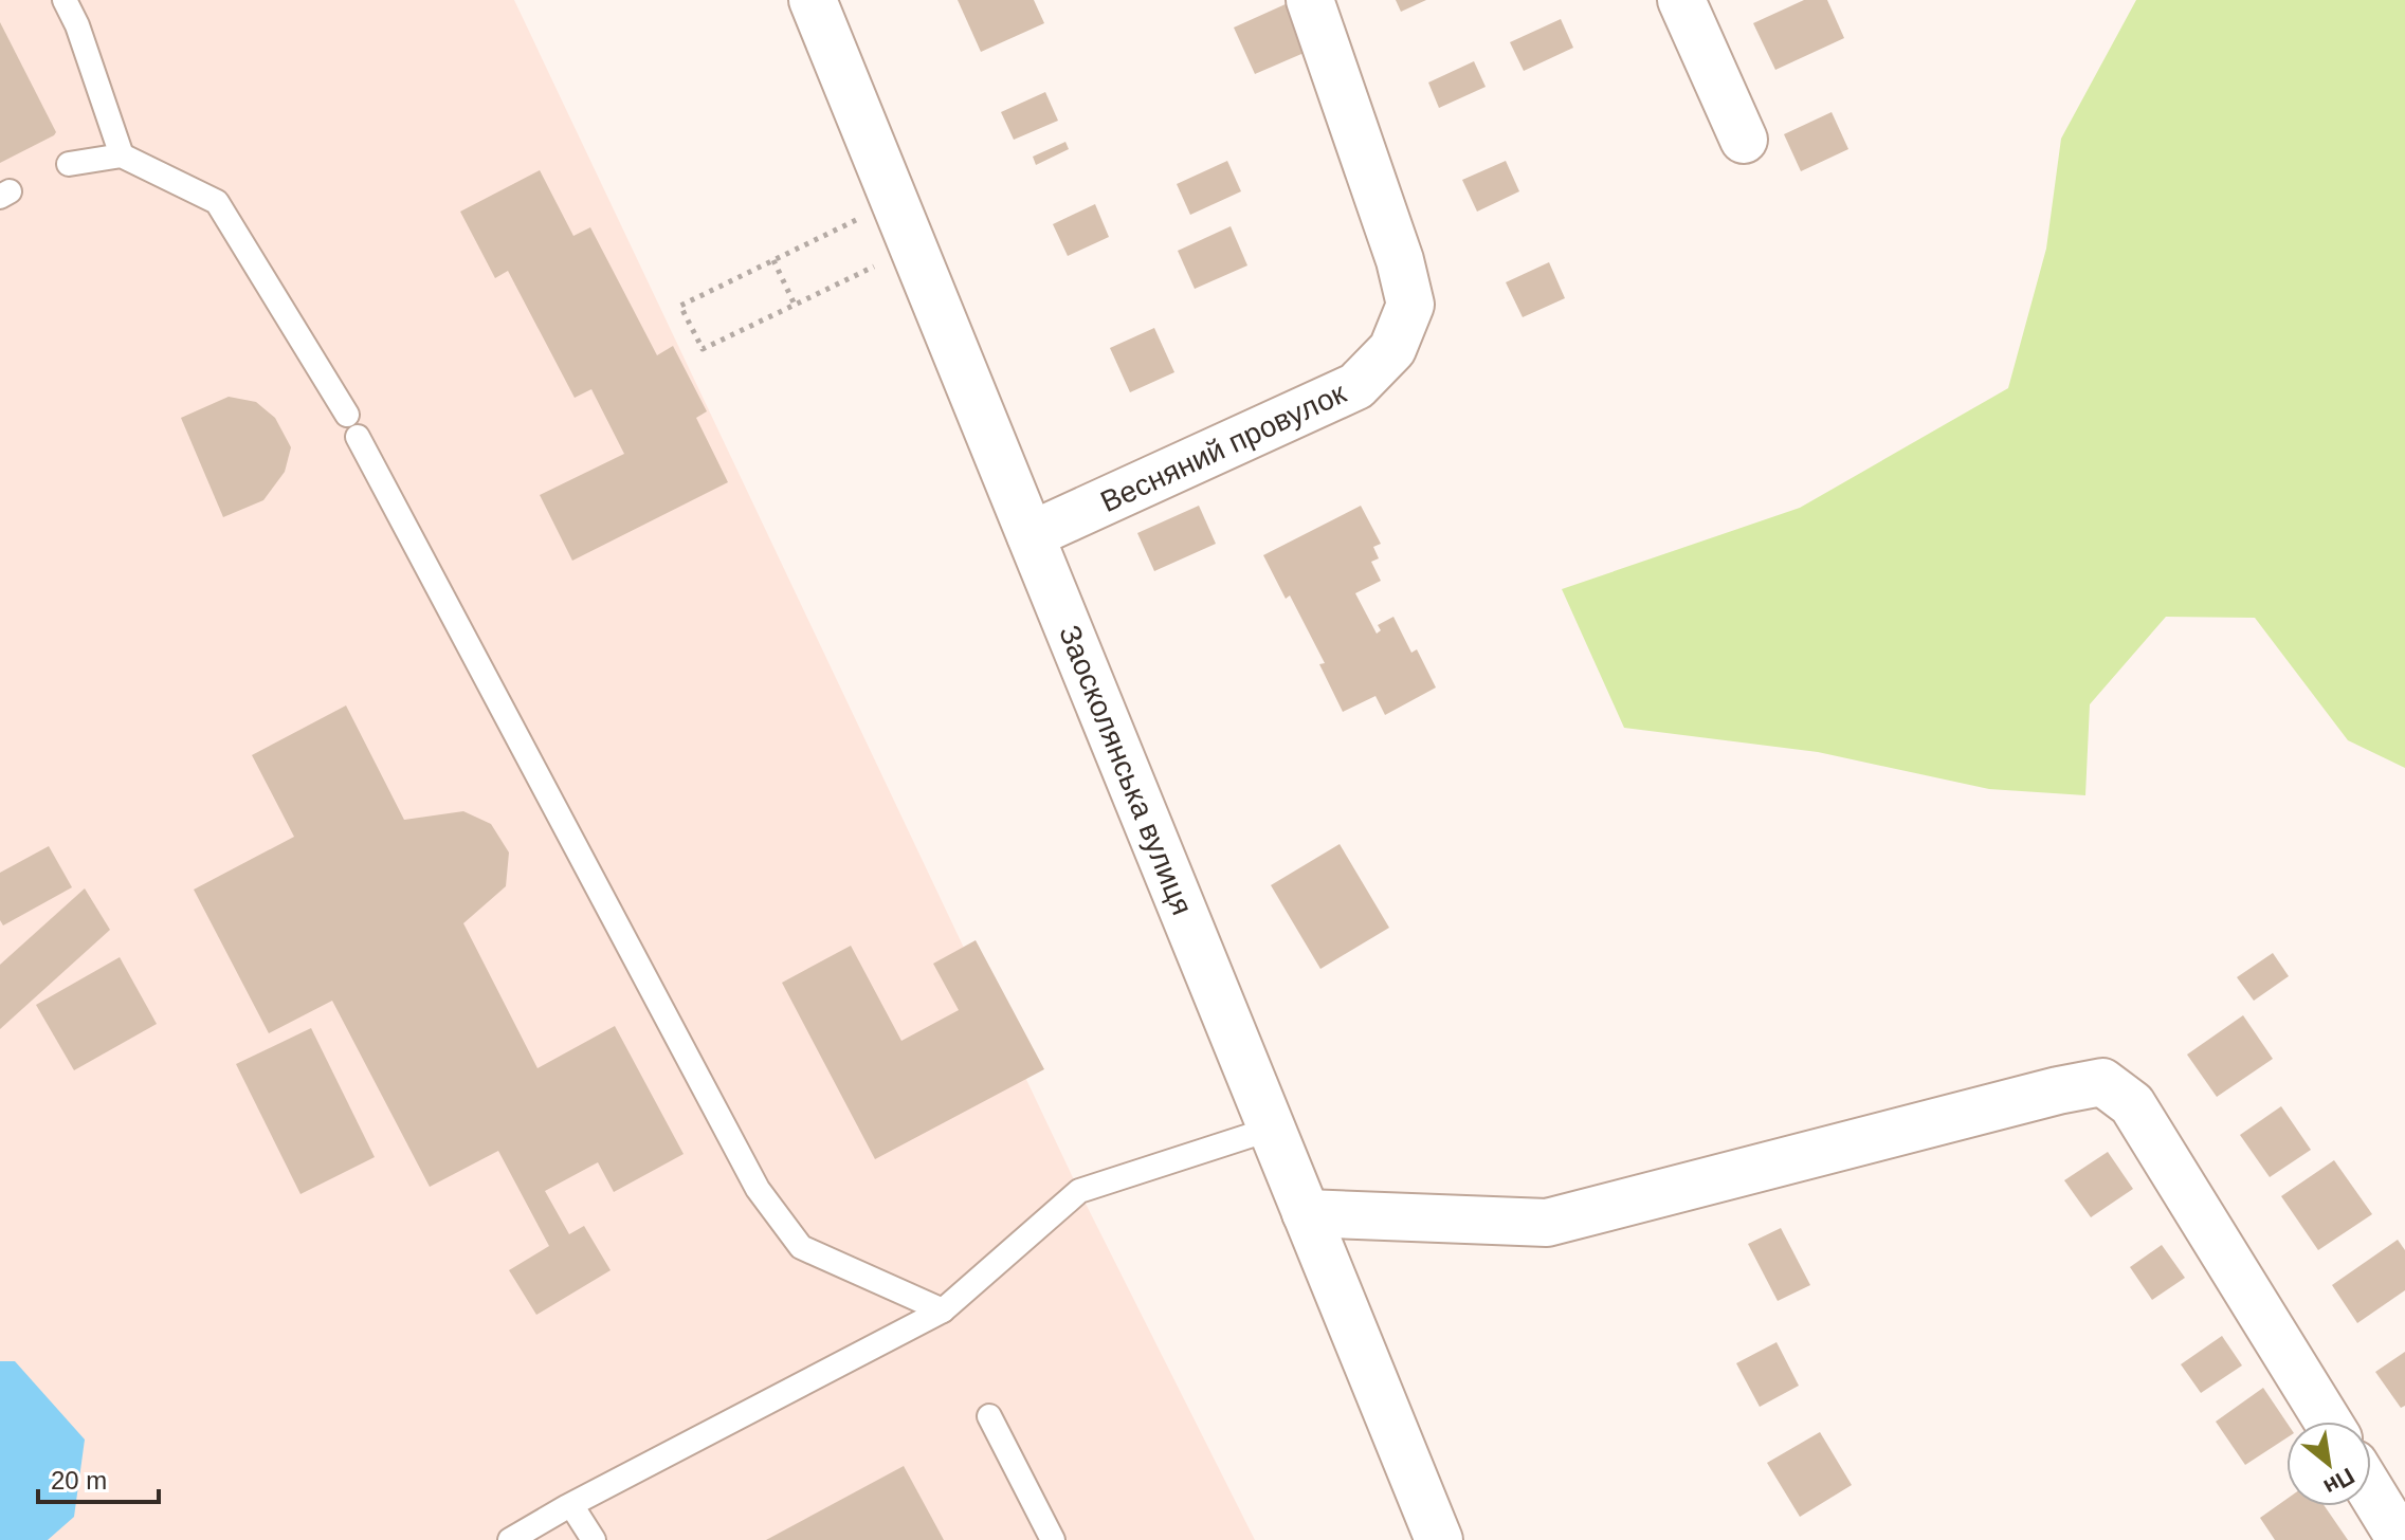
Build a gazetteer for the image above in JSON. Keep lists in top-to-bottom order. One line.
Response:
{"streets":{"street":["Весняний провулок","Заосколянська вулиця"]},"crossings":[["Весняний провулок","Заосколянська вулиця"]],"scale_bar":"20 m","north":"bottom right"}
